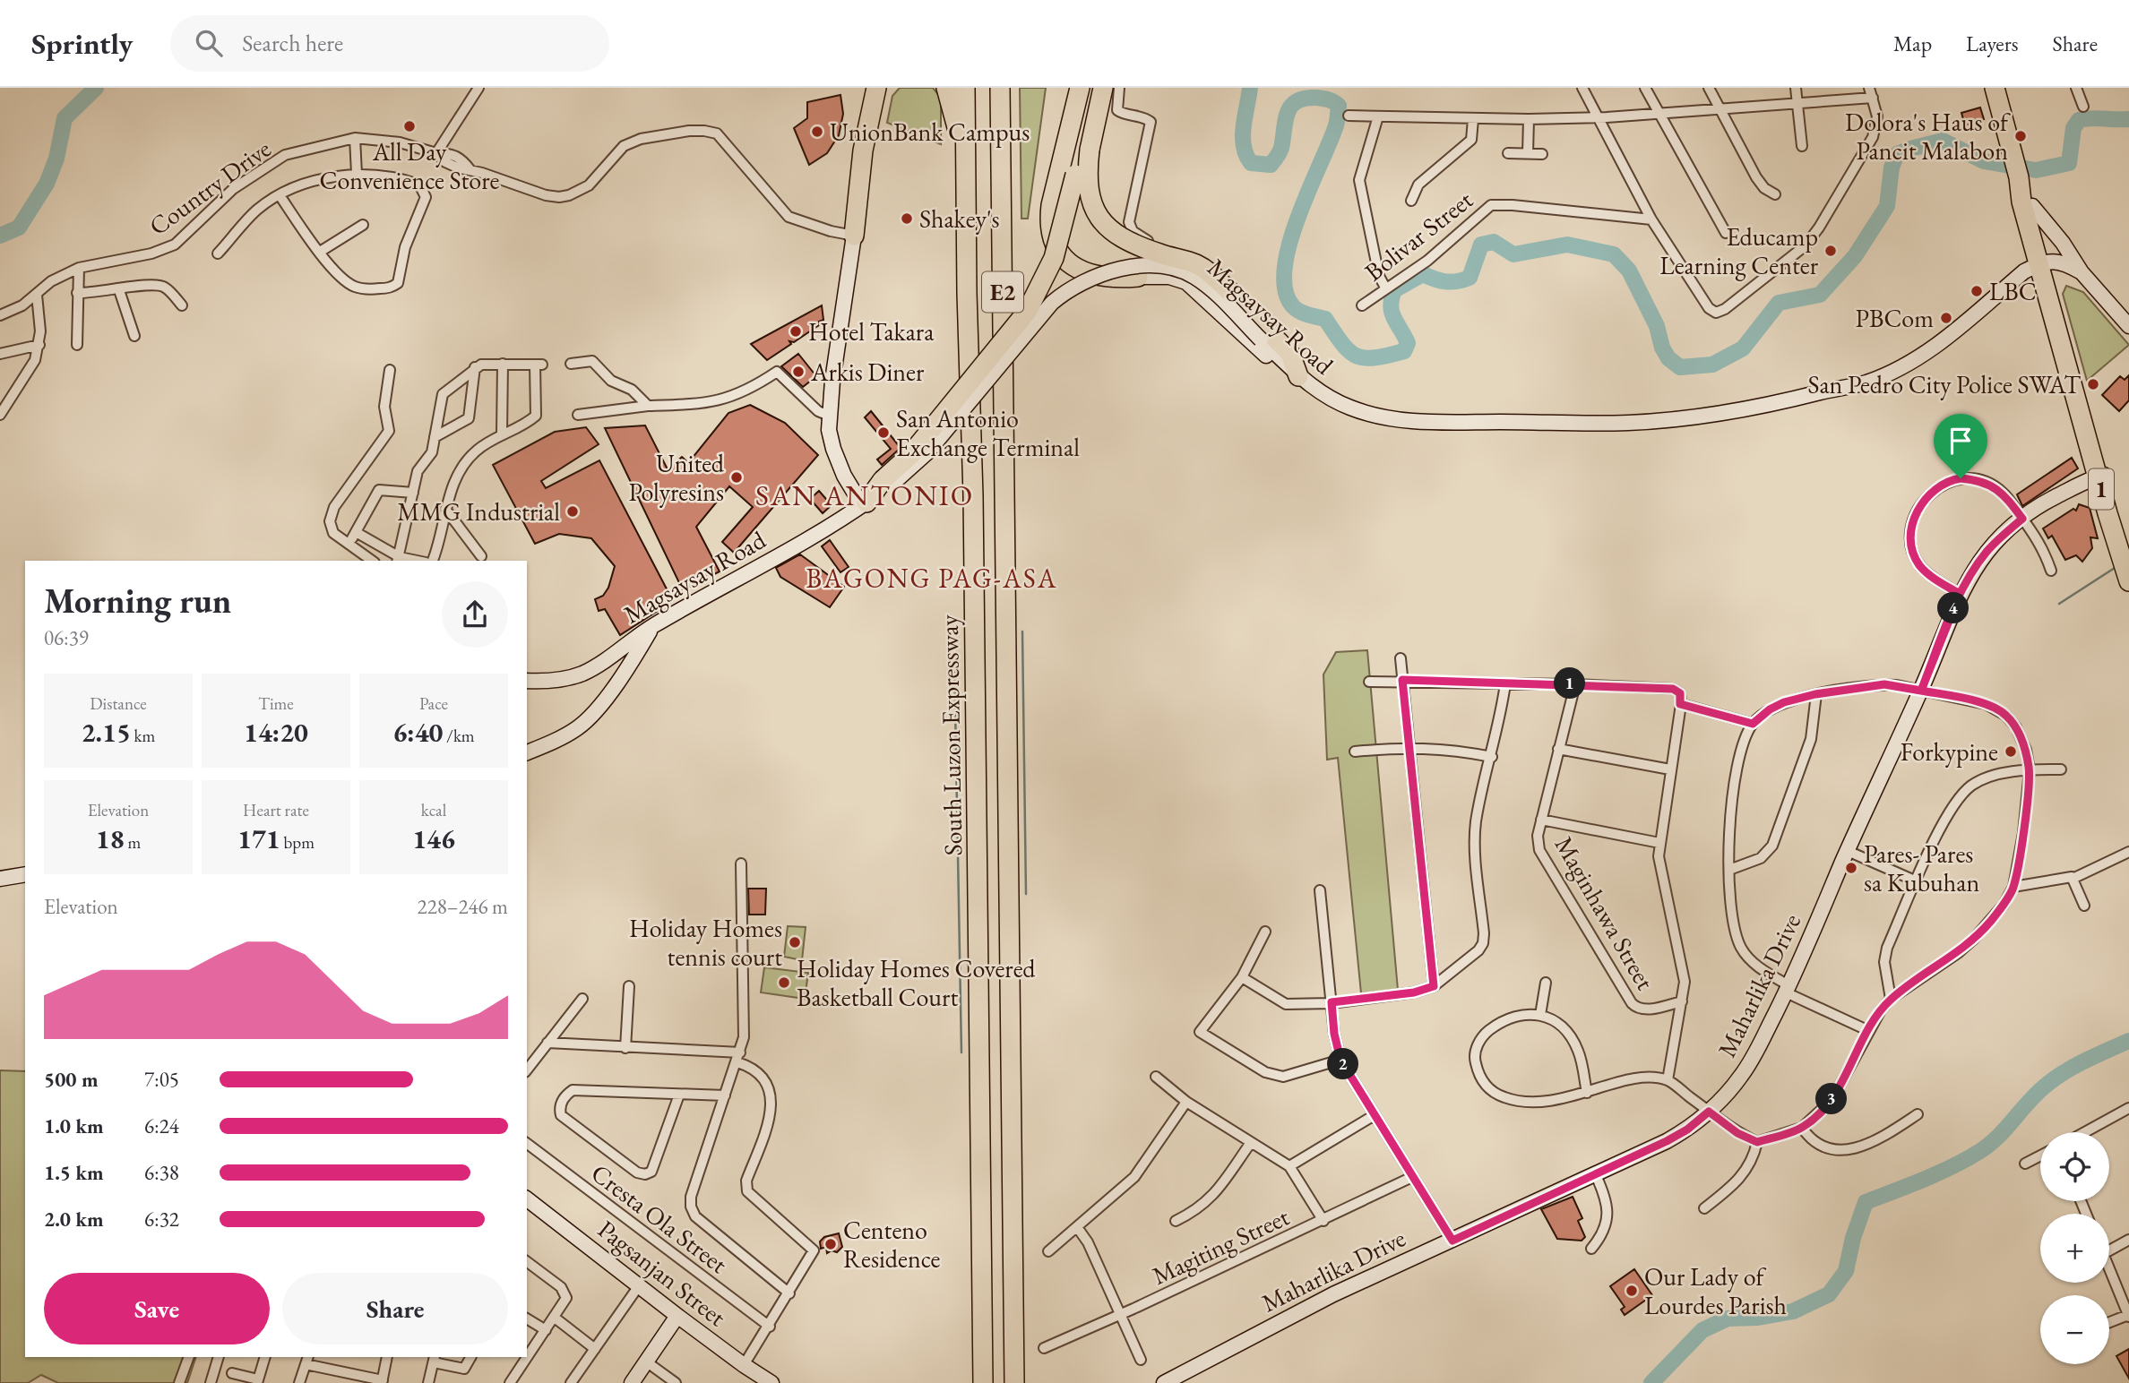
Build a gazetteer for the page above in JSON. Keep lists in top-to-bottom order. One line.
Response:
{"streets":{"highway":["E2","1","South Luzon Expressway"],"street":["Country Drive","Bolivar Street","Magsaysay Road","Maginhawa Street","Maharlika Drive","Cresta Ola Street","Magiting Street","Pagsanjan Street"]},"crossings":[["Magsaysay Road","1"],["1","Maharlika Drive"]],"districts":["SAN ANTONIO","BAGONG PAG-ASA"],"places":["All Day Convenience Store","UnionBank Campus","Dolora's Haus of Pancit Malabon","Shakey's","Educamp Learning Center","LBC","PBCom","Hotel Takara","Arkis Diner","San Pedro City Police SWAT","San Antonio Exchange Terminal","United Polyresins","MMG Industrial","Forkypine","Pares- Pares sa Kubuhan","Holiday Homes tennis court","Holiday Homes Covered Basketball Court","Centeno Residence","Our Lady of Lourdes Parish"],"page":{"header":"Sprintly","search":"Search here","nav":["Map","Layers","Share"],"heading":["Morning run","06:39"],"pins":["4","1","2","3"],"stats":[["Distance","2.15 km"],["Time","14:20"],["Pace","6:40 /km"],["Elevation","18 m"],["Heart rate","171 bpm"],["kcal","146"]],"chart":["Elevation","228–246 m"],"list":[{"name":"500 m","note":"7:05"},{"name":"1.0 km","note":"6:24"},{"name":"1.5 km","note":"6:38"},{"name":"2.0 km","note":"6:32"}],"map_buttons":["+","−"],"buttons":["Save","Share"]}}
